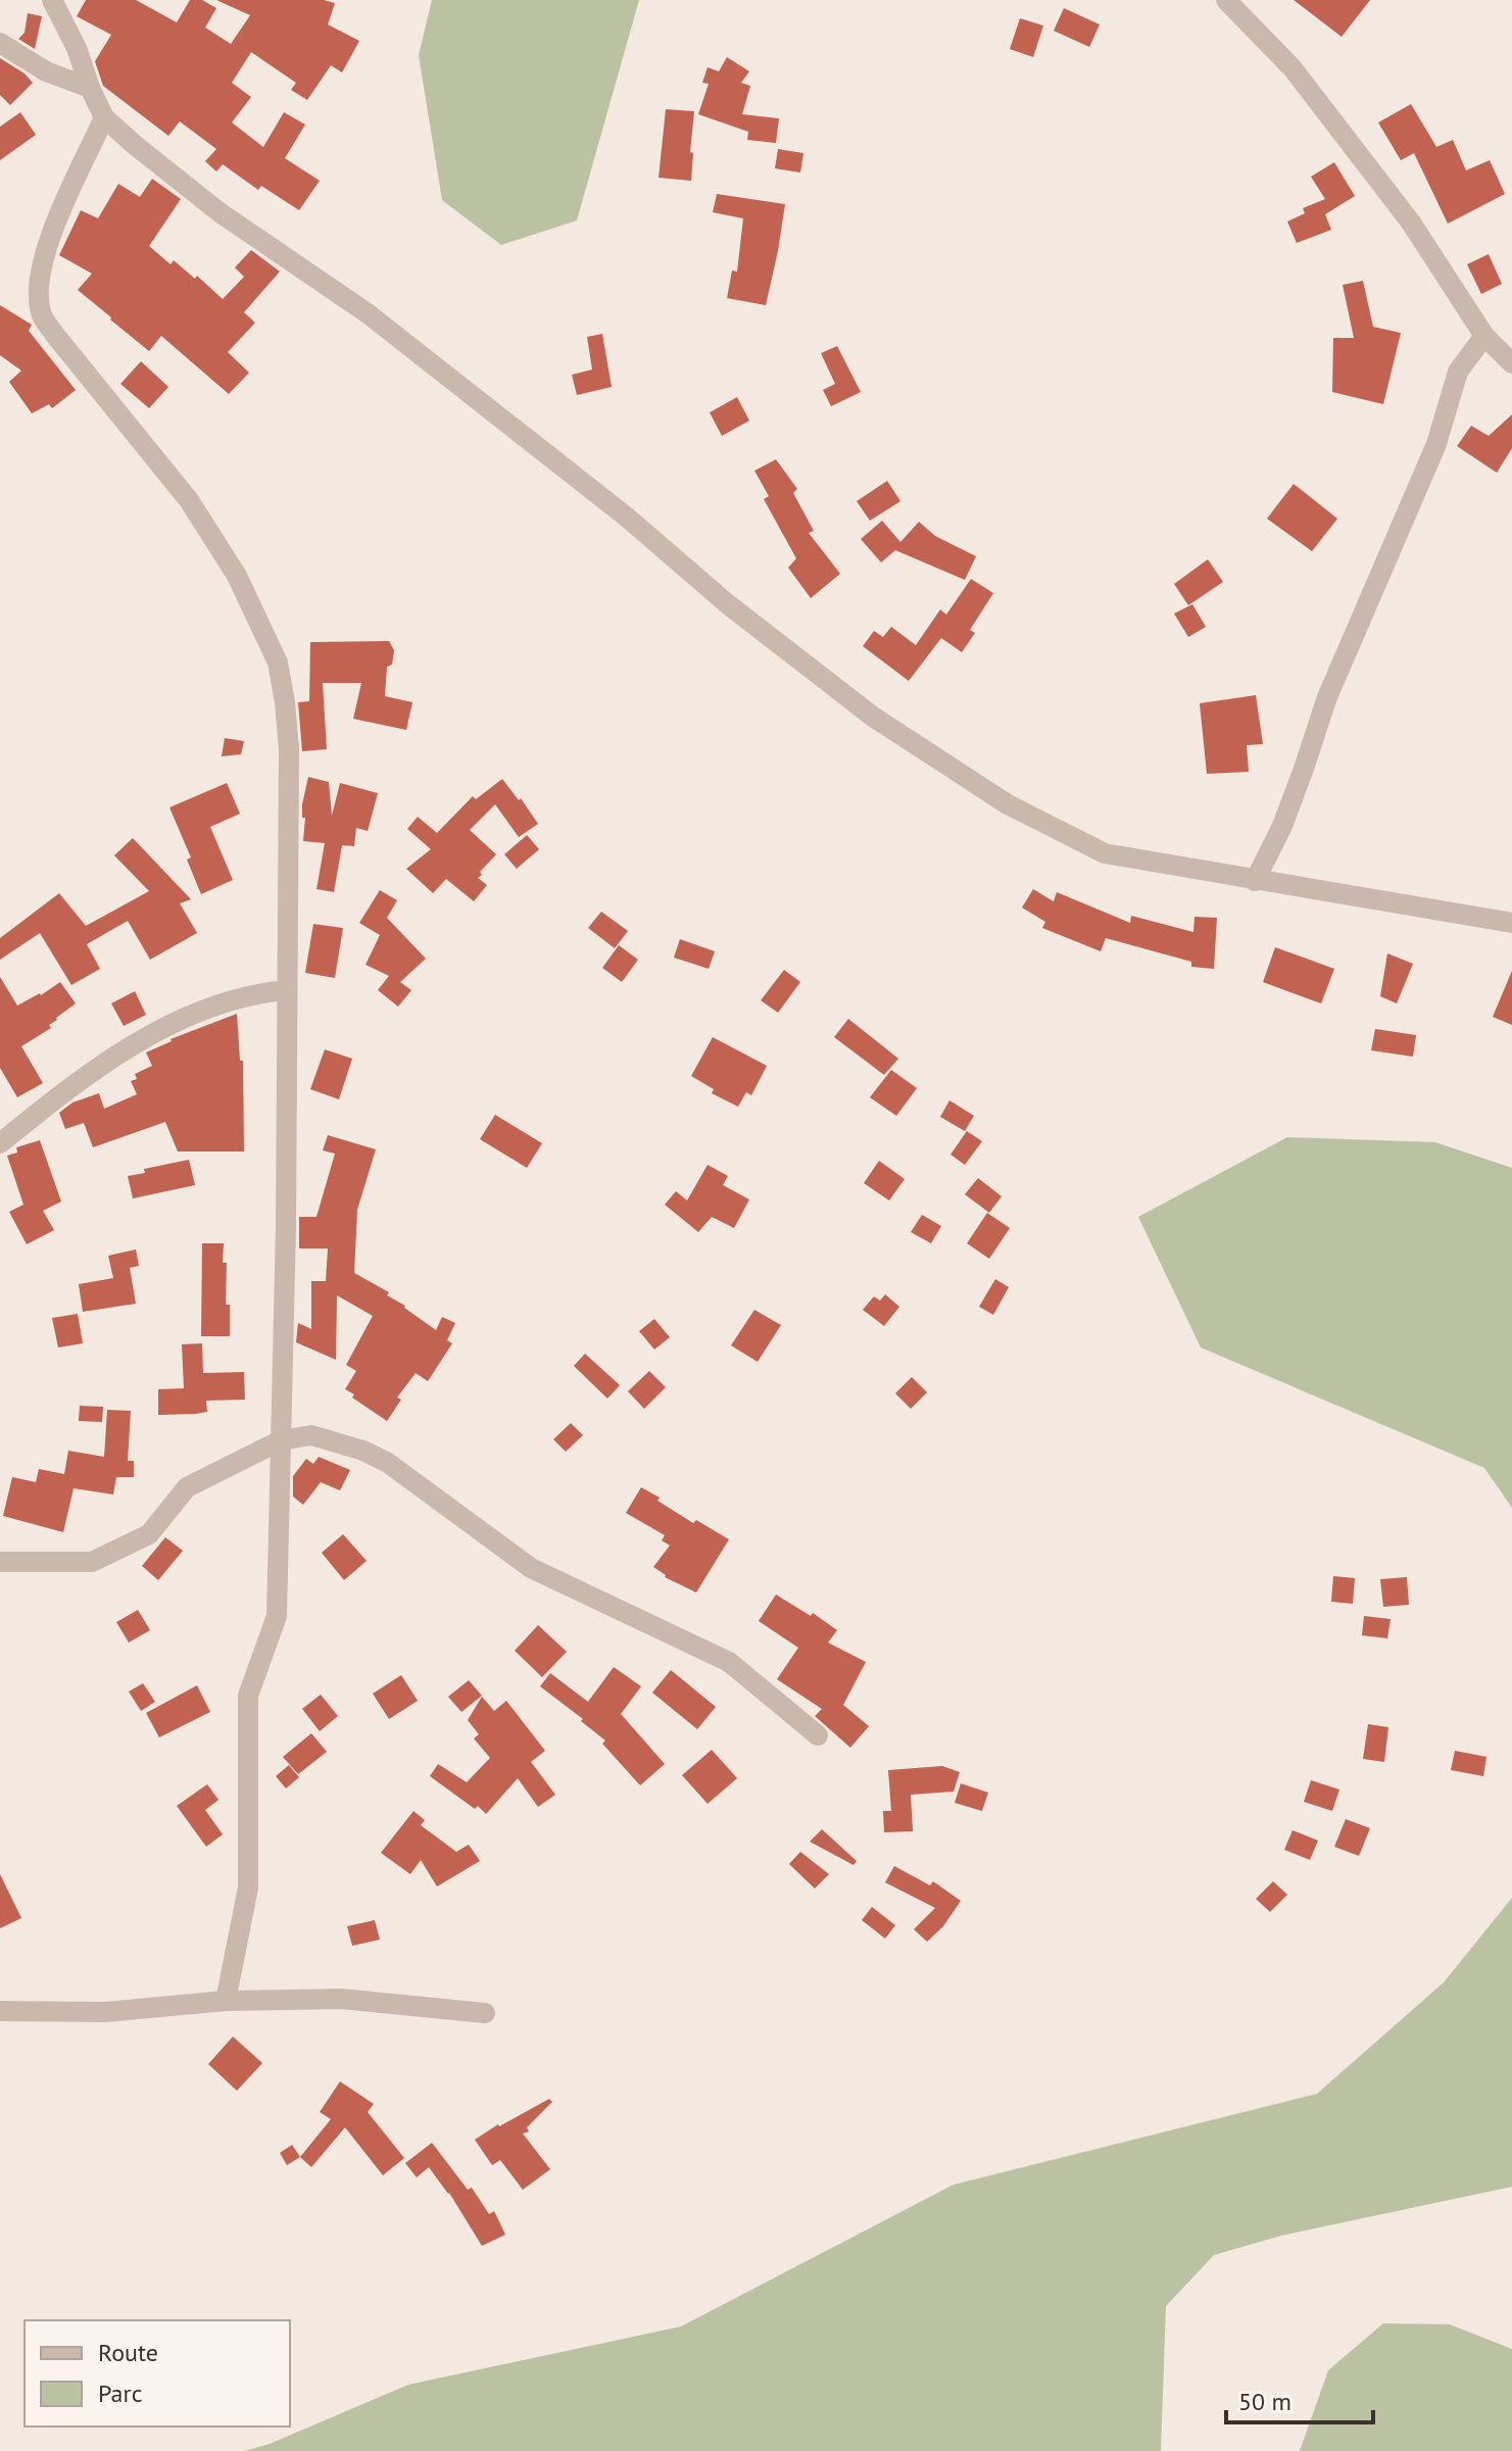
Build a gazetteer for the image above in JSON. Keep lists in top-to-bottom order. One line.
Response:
{"legend":["Route","Parc"],"scale_bar":"50 m"}
